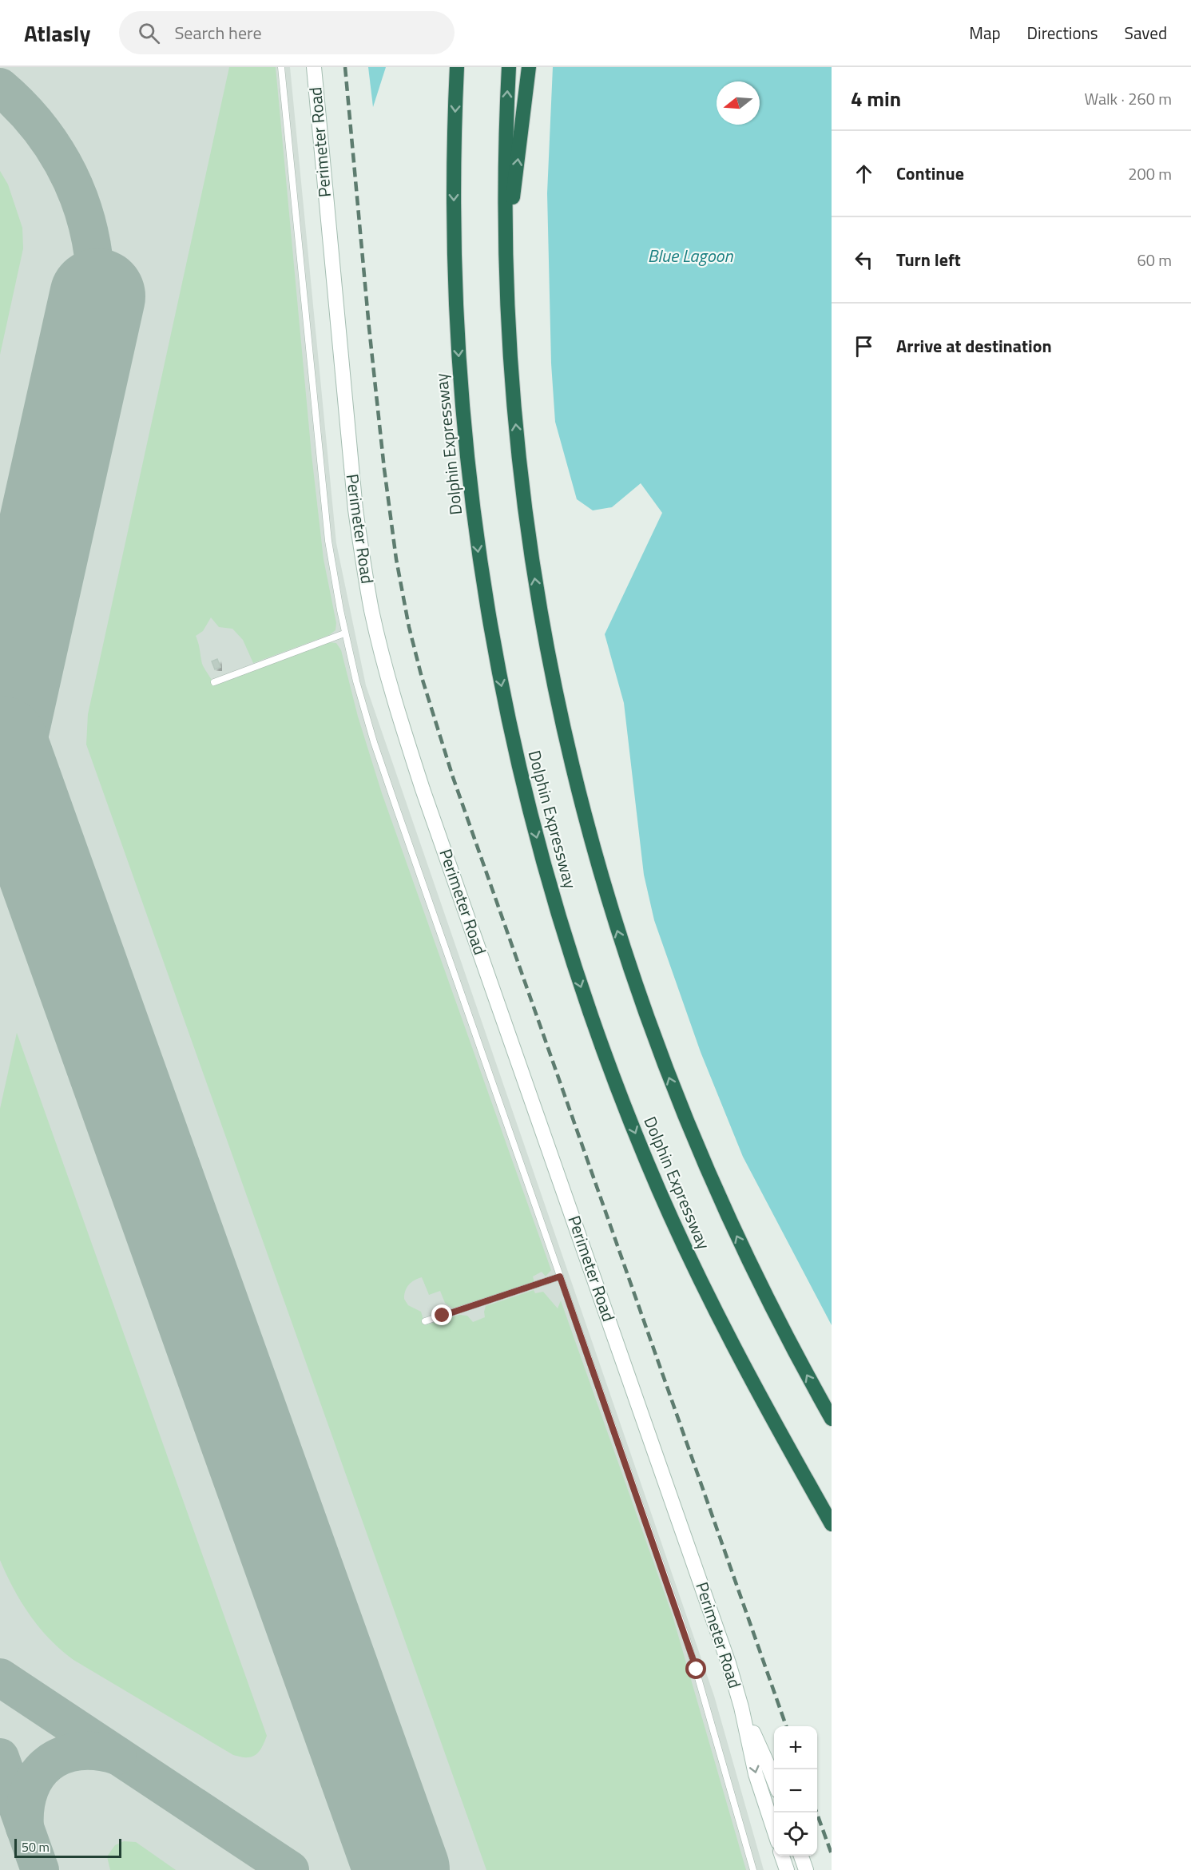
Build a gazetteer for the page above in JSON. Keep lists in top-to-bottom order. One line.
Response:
{"streets":{"highway":["Dolphin Expressway"],"street":["Perimeter Road"]},"water":["Blue Lagoon"],"scale_bar":"50 m","north":"left","page":{"header":"Atlasly","search":"Search here","nav":["Map","Directions","Saved"],"heading":["4 min","Walk · 260 m"],"list":[["Continue","200 m"],["Turn left","60 m"],"Arrive at destination"],"map_buttons":["+","−"],"scale":"50 m"}}
